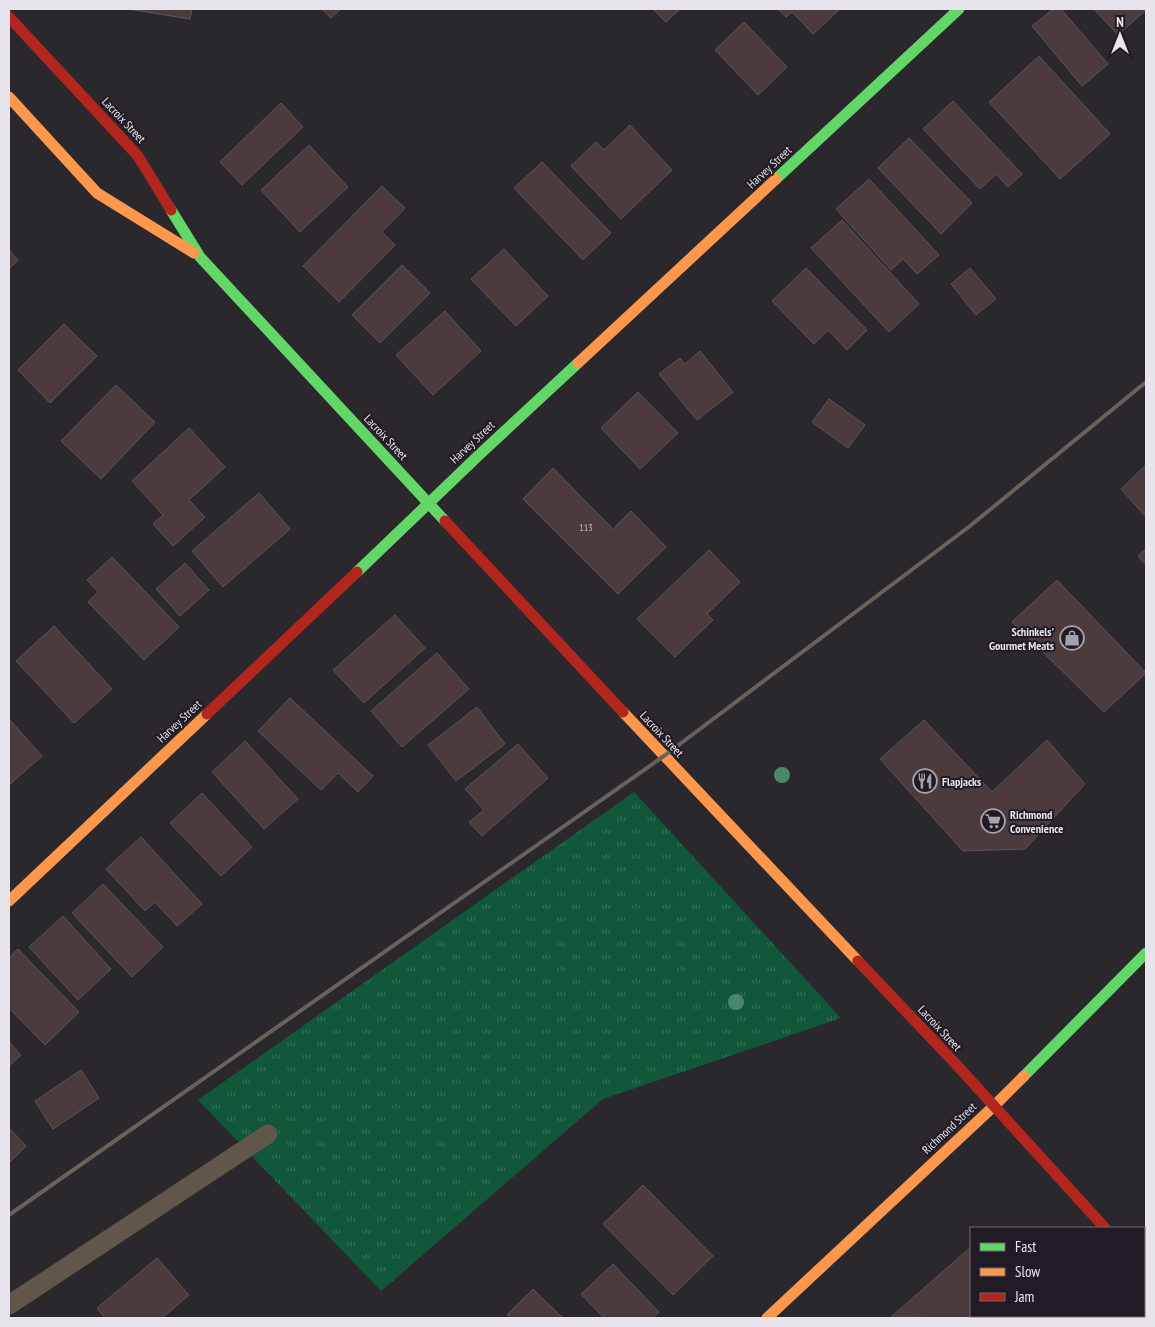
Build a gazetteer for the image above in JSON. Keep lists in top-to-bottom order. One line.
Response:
{"streets":{"main road":["Lacroix Street","Harvey Street","Richmond Street"]},"crossings":[["Lacroix Street","Harvey Street"],["Lacroix Street","Richmond Street"]],"places":{"shop":["Schinkels' Gourmet Meats"],"restaurant":["Flapjacks"],"supermarket":["Richmond Convenience"]},"house_numbers":["113"],"legend":["Fast","Slow","Jam"],"north":"top"}
